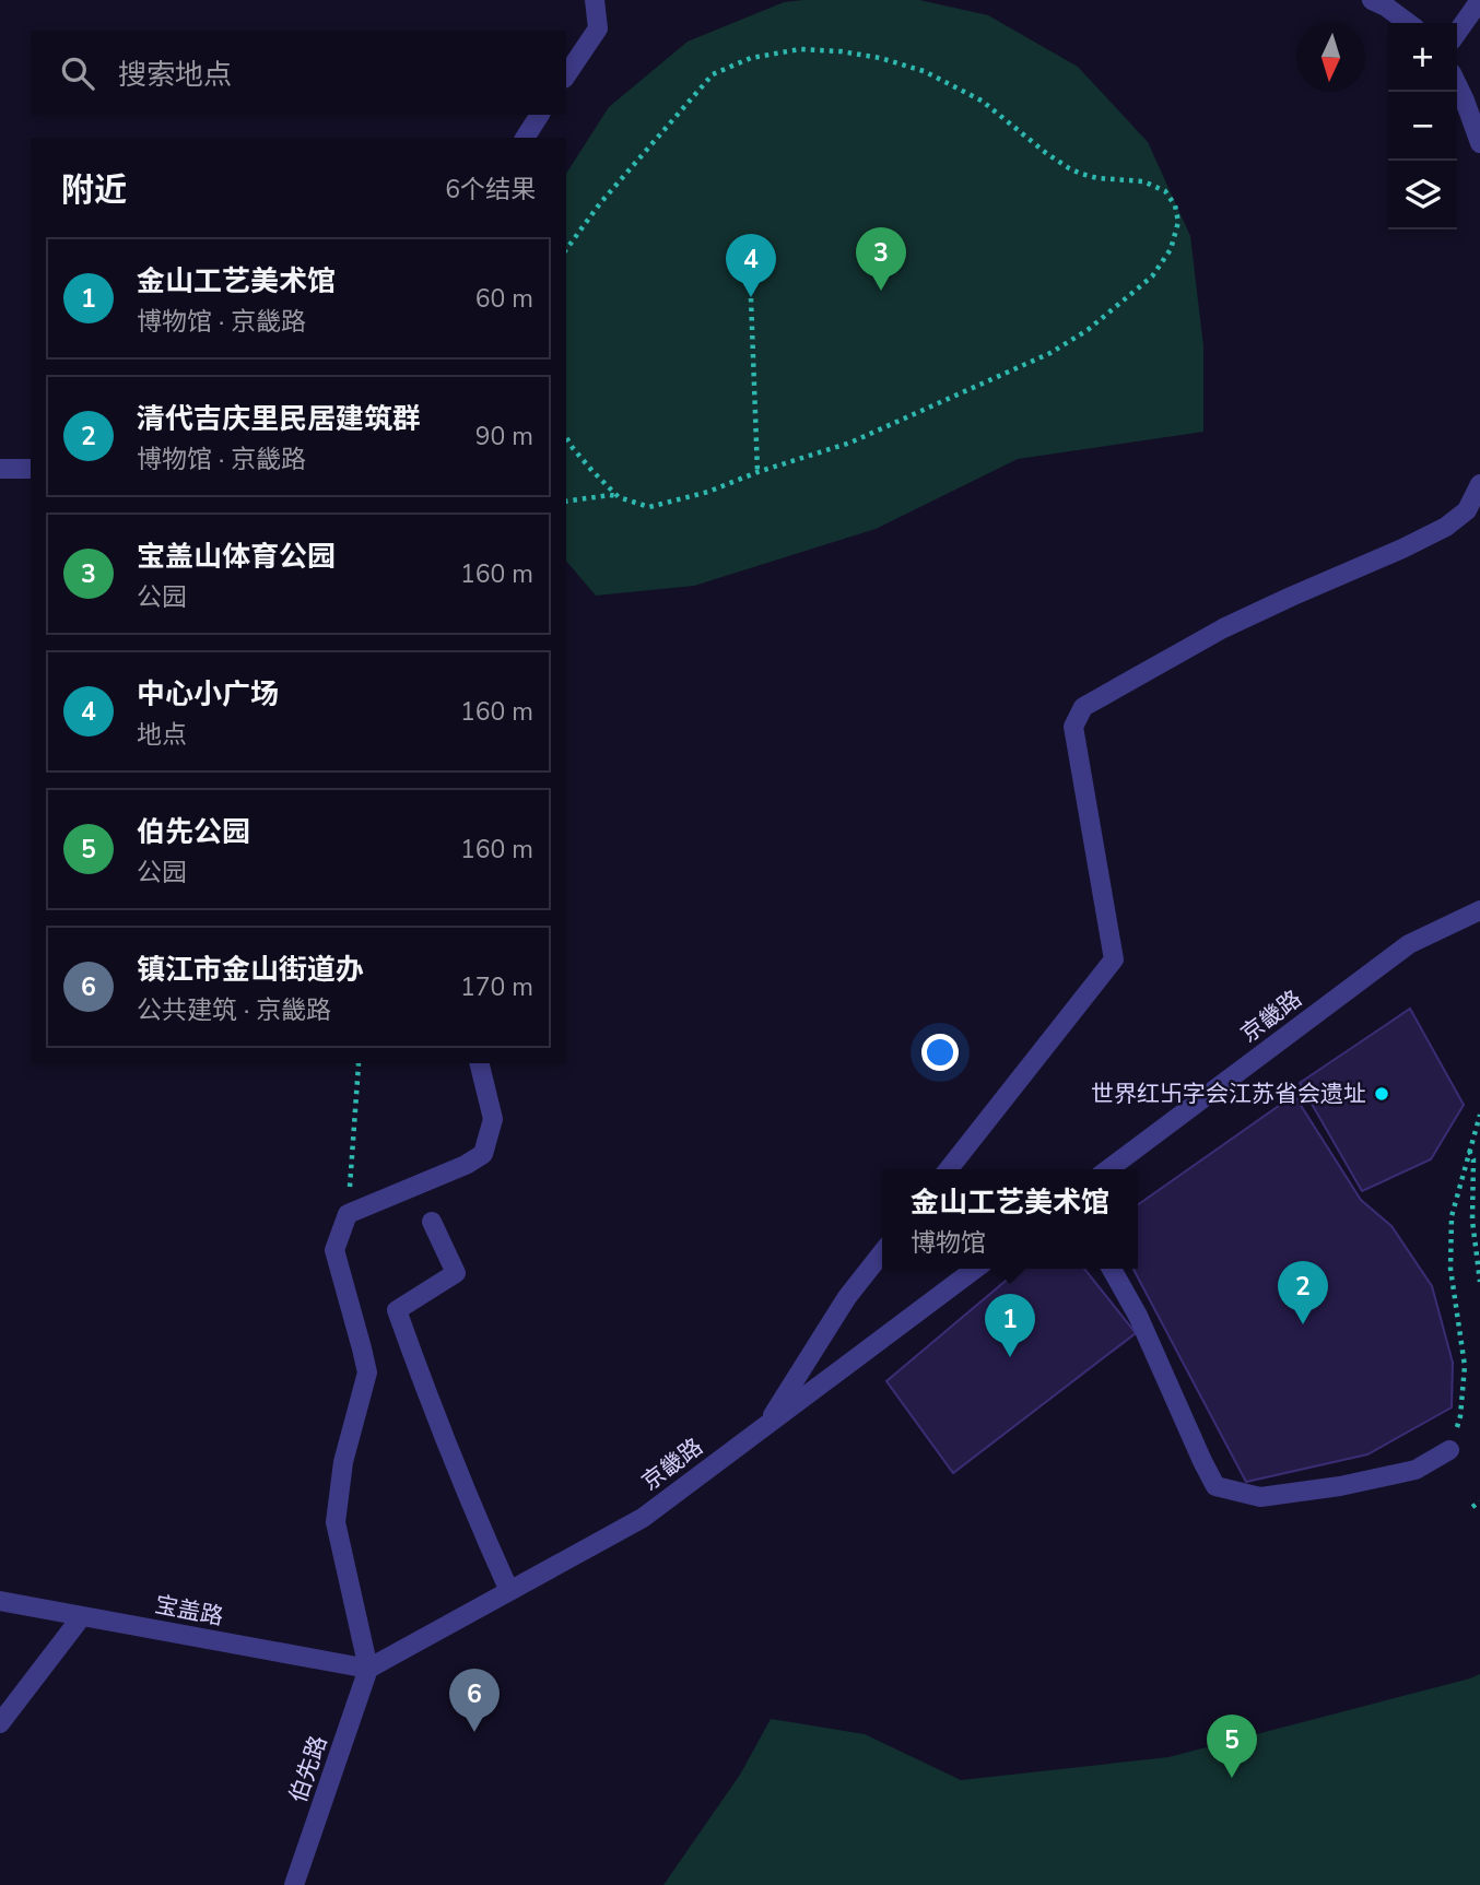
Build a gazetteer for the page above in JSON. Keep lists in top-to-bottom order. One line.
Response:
{"streets":{"street":["京畿路","宝盖路","伯先路"]},"crossings":[["京畿路","宝盖路"],["京畿路","伯先路"],["宝盖路","伯先路"]],"places":["世界红卐字会江苏省会遗址"],"north":"bottom","page":{"map_buttons":["+","−"],"search":"搜索地点","heading":["附近","6个结果"],"pins":["3","4","2","1","6","5"],"list":[{"mark":"1","name":"金山工艺美术馆","note":"博物馆 · 京畿路","value":"60 m"},{"mark":"2","name":"清代吉庆里民居建筑群","note":"博物馆 · 京畿路","value":"90 m"},{"mark":"3","name":"宝盖山体育公园","note":"公园","value":"160 m"},{"mark":"4","name":"中心小广场","note":"地点","value":"160 m"},{"mark":"5","name":"伯先公园","note":"公园","value":"160 m"},{"mark":"6","name":"镇江市金山街道办","note":"公共建筑 · 京畿路","value":"170 m"}],"popup":["金山工艺美术馆","博物馆"]}}
